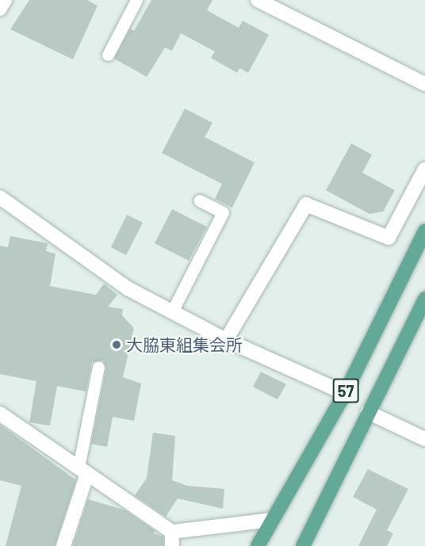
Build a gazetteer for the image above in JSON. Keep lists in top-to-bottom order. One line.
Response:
{"streets":{"main road":["57"]},"places":["大脇東組集会所"]}
